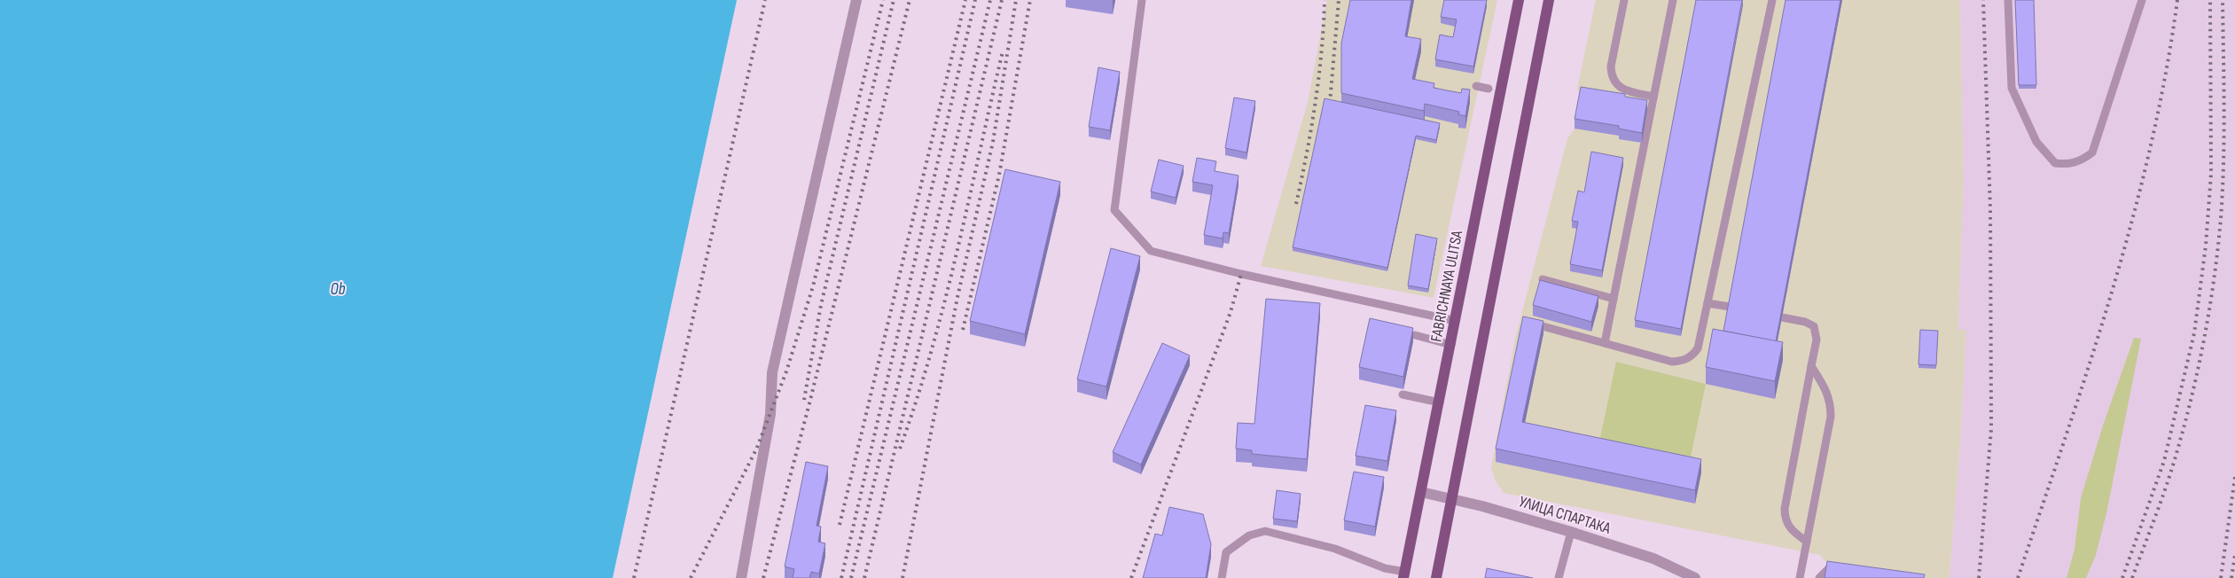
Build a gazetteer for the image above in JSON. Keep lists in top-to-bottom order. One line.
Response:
{"streets":{"main road":["FABRICHNAYA ULITSA"],"street":["УЛИЦА СПАРТАКА"]},"crossings":[["FABRICHNAYA ULITSA","УЛИЦА СПАРТАКА"]],"water":["Ob"]}
